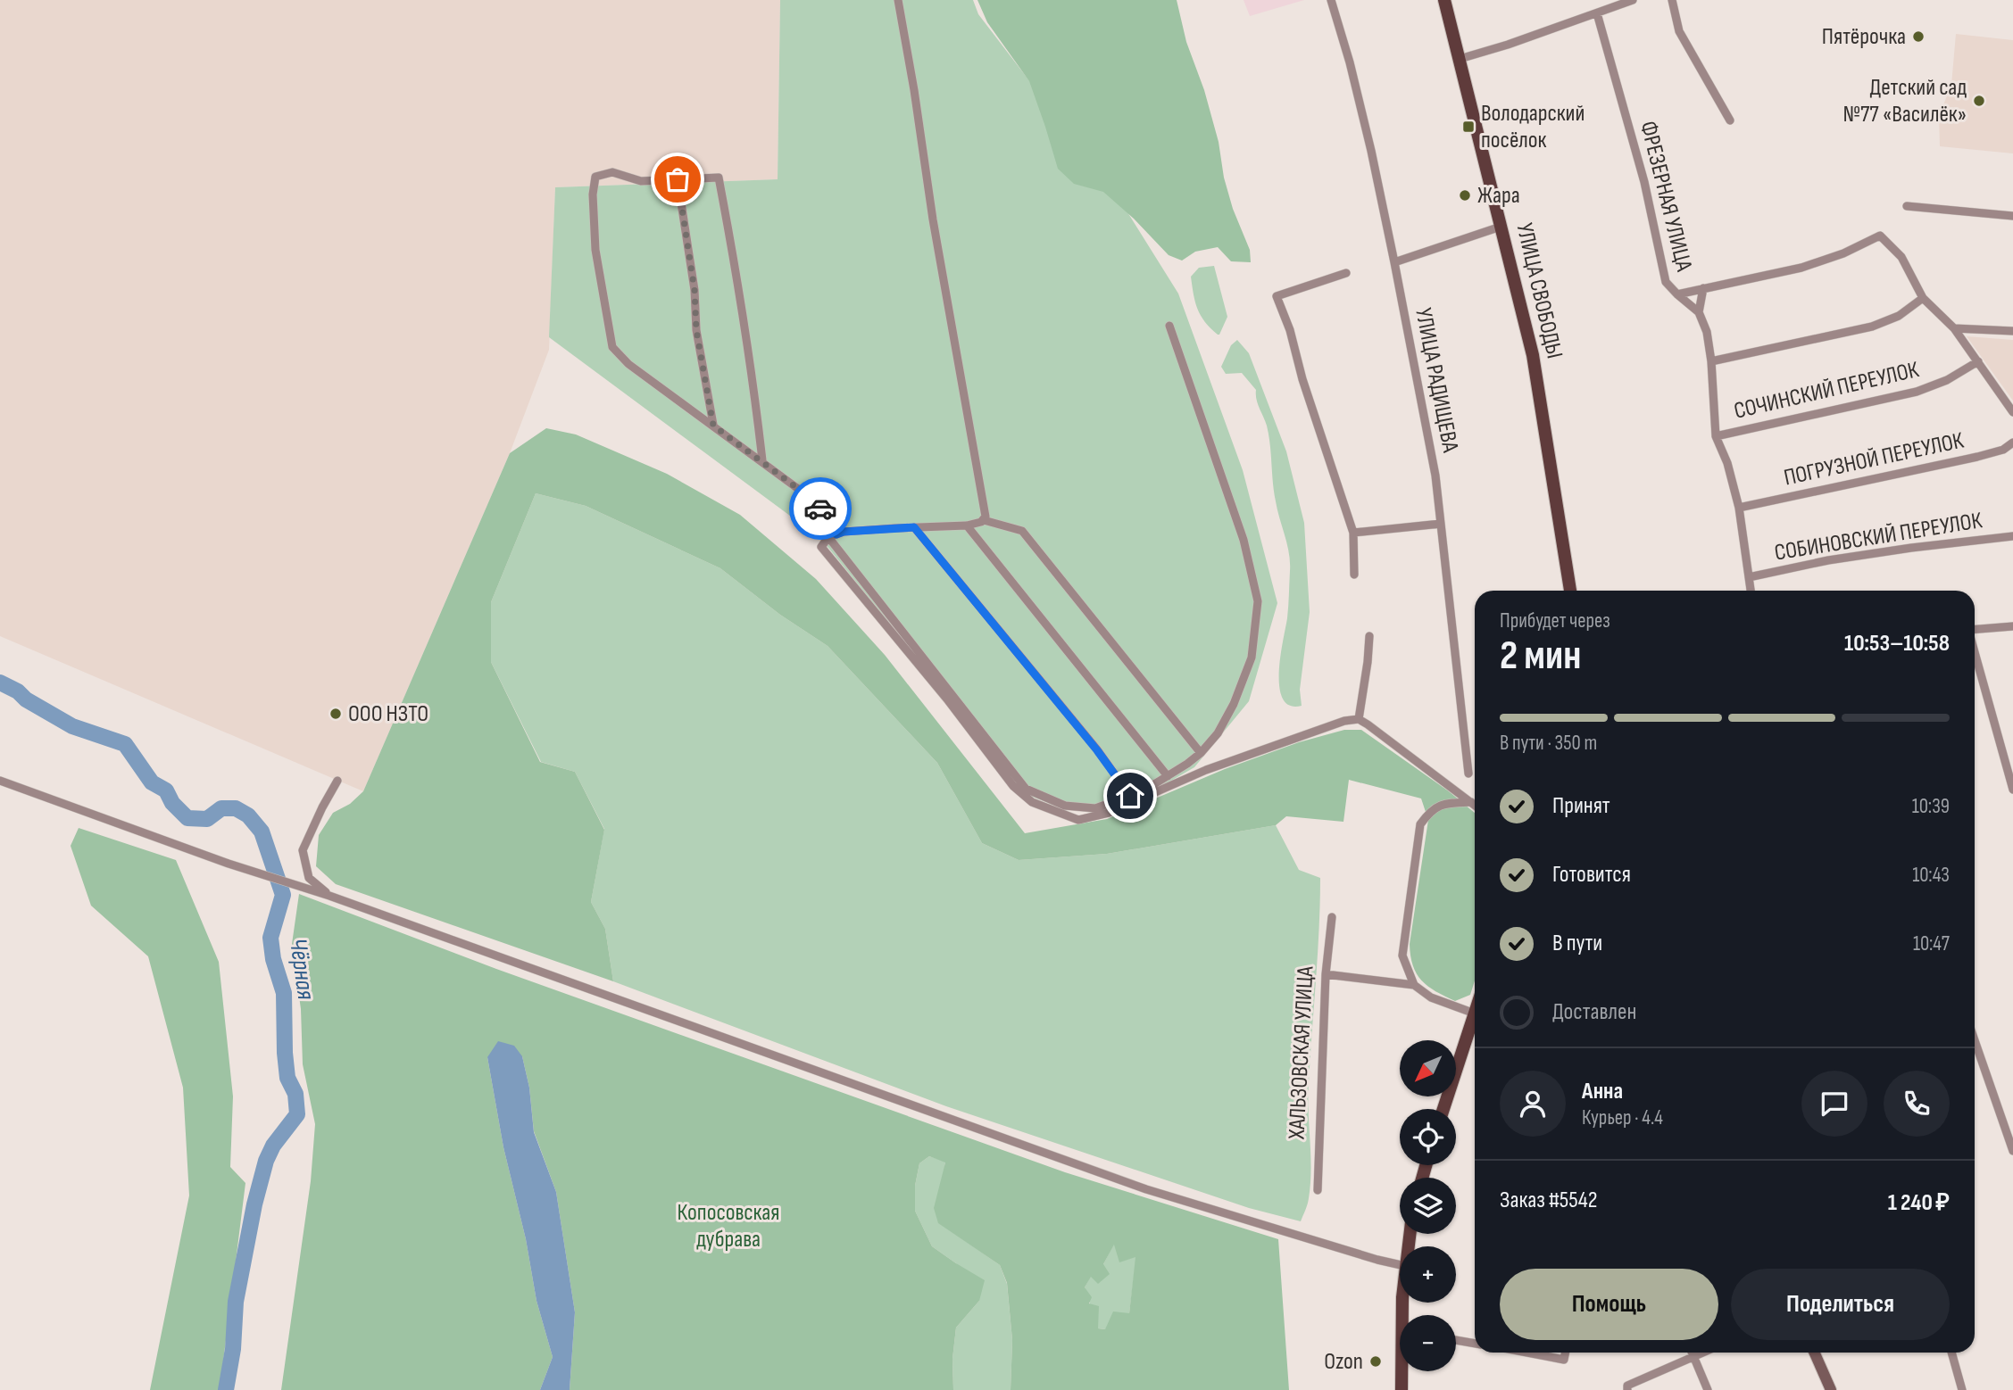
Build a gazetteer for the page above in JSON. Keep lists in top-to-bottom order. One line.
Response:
{"streets":{"main road":["УЛИЦА СВОБОДЫ"],"street":["ФРЕЗЕРНАЯ УЛИЦА","УЛИЦА РАДИЩЕВА","СОЧИНСКИЙ ПЕРЕУЛОК","ПОГРУЗНОЙ ПЕРЕУЛОК","СОБИНОВСКИЙ ПЕРЕУЛОК","ХАЛЬЗОВСКАЯ УЛИЦА"]},"water":["Чёрная"],"parks":["Копосовская дубрава"],"places":{"other":["Пятёрочка","Детский сад №77 «Василёк»","Жара","ООО НЗТО","Ozon"],"transit":["Володарский посёлок"]},"north":"bottom left","page":{"heading":["2 мин","Прибудет через","10:53–10:58"],"panel":["Анна","Курьер · 4.4","Заказ #5542","1 240 ₽"],"bar":"В пути · 350 m","list":[["Принят","10:39"],["Готовится","10:43"],["В пути","10:47"],"Доставлен"],"map_buttons":["+","−"],"buttons":["Помощь","Поделиться"]}}
